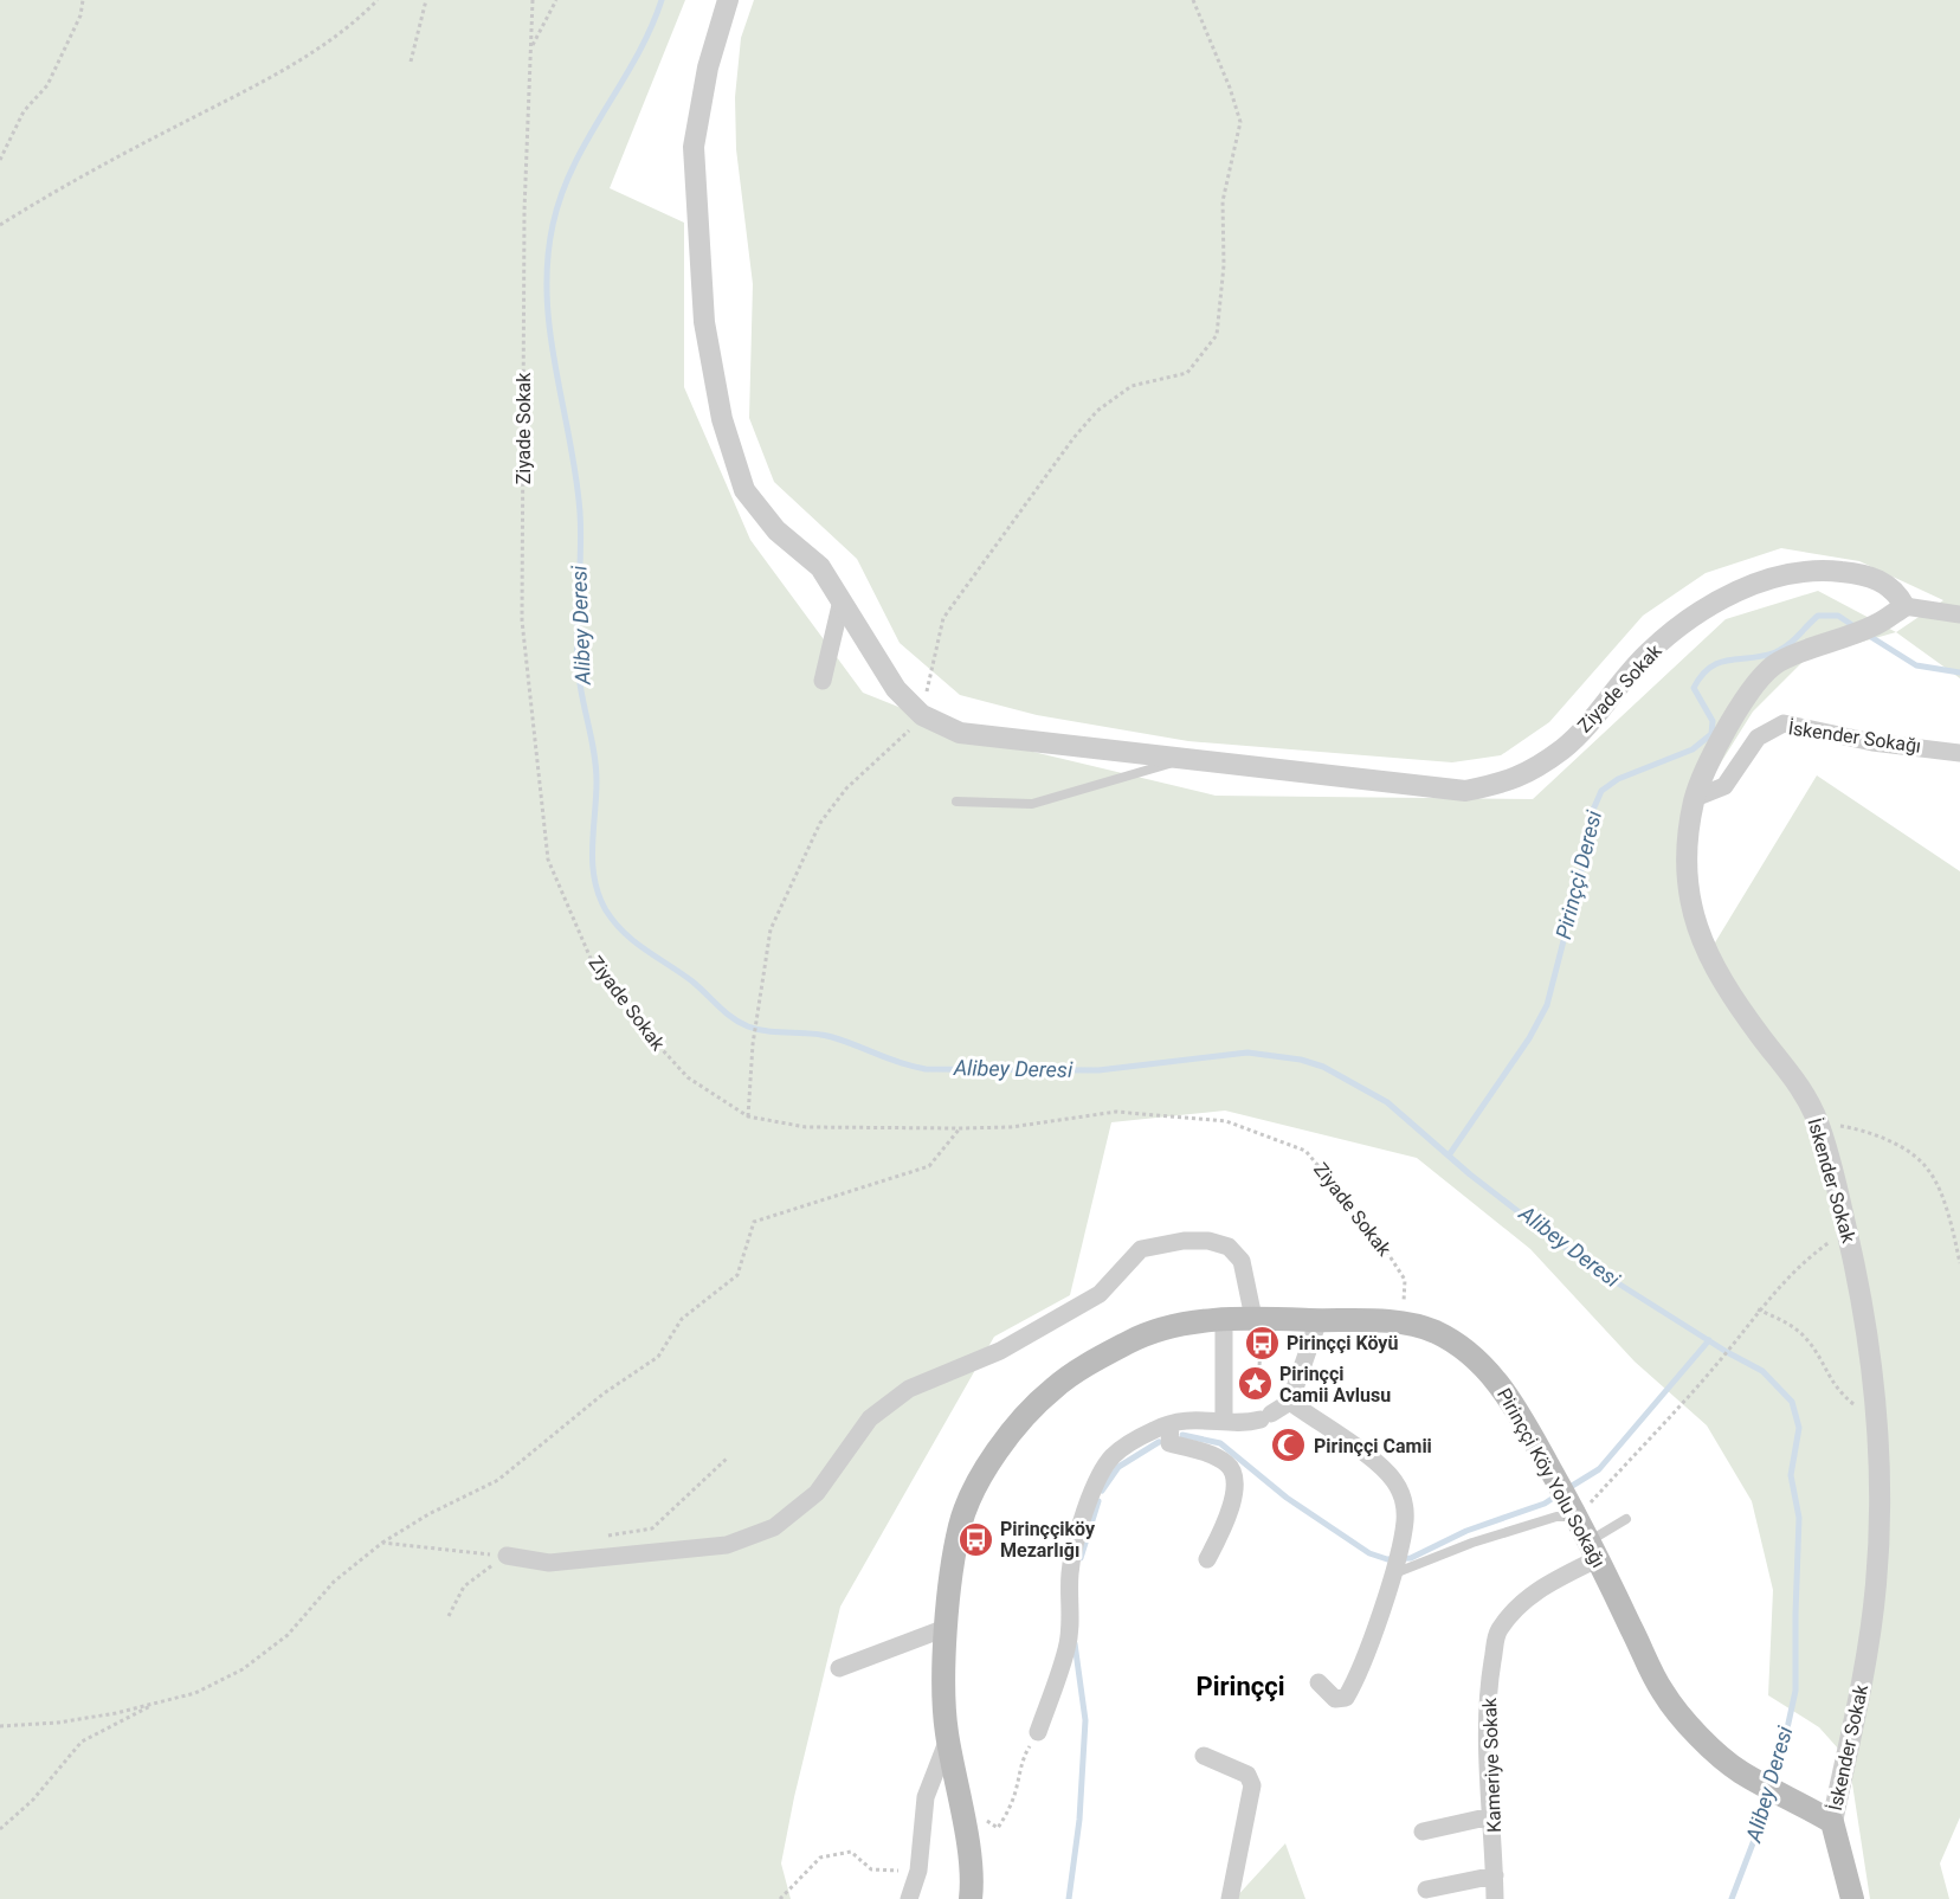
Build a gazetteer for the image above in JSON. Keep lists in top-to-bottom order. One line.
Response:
{"streets":{"main road":["Pirinççi Köy Yolu Sokağı"],"street":["Ziyade Sokak","İskender Sokağı","İskender Sokak","Kameriye Sokak"]},"crossings":[["Ziyade Sokak","İskender Sokak"],["Ziyade Sokak","Pirinççi Köy Yolu Sokağı"],["İskender Sokağı","İskender Sokak"],["İskender Sokak","Pirinççi Köy Yolu Sokağı"],["Pirinççi Köy Yolu Sokağı","Kameriye Sokak"]],"districts":["Pirinççi"],"water":["Alibey Deresi","Pirinççi Deresi"],"places":{"bus stop":["Pirinççi Köyü","Pirinççiköy Mezarlığı"],"place":["Pirinççi Camii Avlusu"],"mosque":["Pirinççi Camii"]}}
